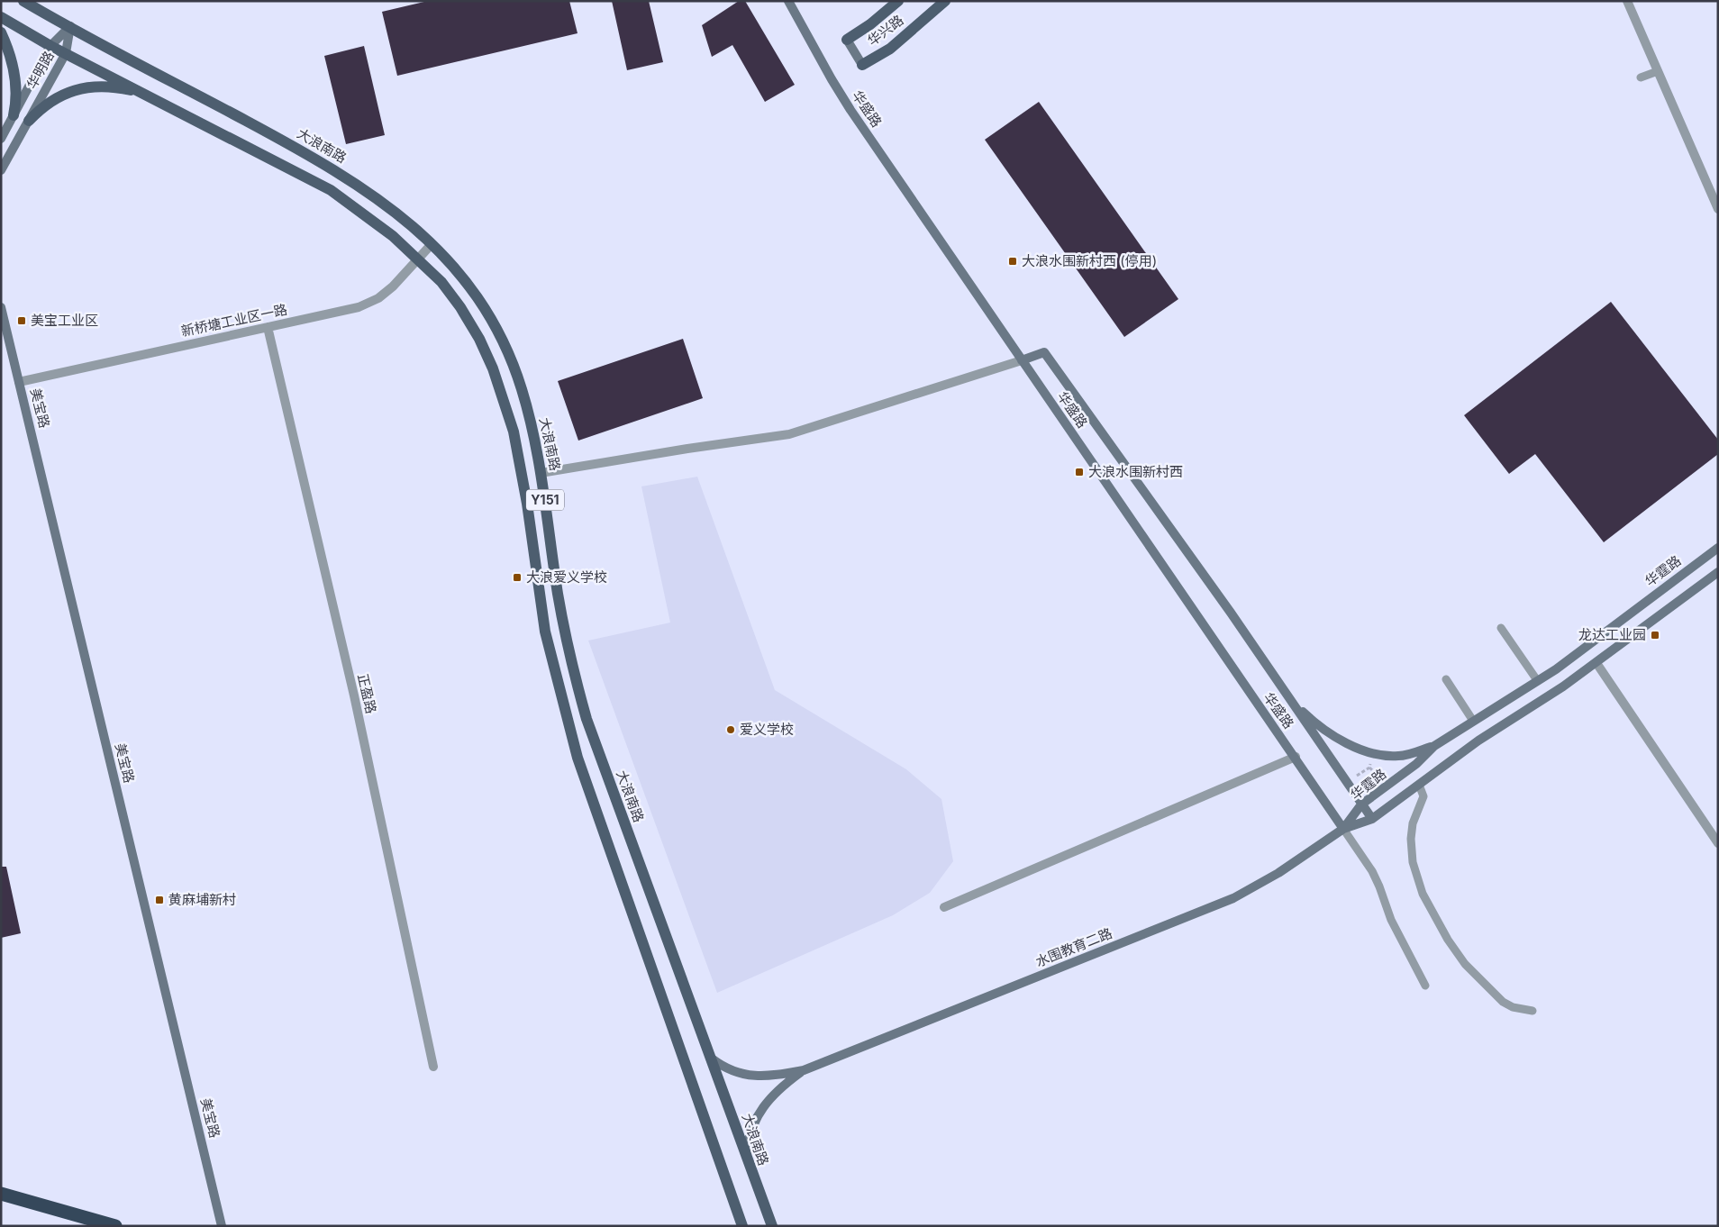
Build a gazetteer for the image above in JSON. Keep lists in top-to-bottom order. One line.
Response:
{"streets":{"main road":["华兴路","华明路","华盛路","大浪南路","美宝路","Y151","华霆路","水围教育二路"],"street":["新桥塘工业区一路","正盈路"]},"crossings":[["华明路","大浪南路"],["华明路","Y151"],["华盛路","华霆路"],["华盛路","水围教育二路"],["大浪南路","新桥塘工业区一路"],["新桥塘工业区一路","美宝路"],["新桥塘工业区一路","Y151"],["新桥塘工业区一路","正盈路"],["华霆路","水围教育二路"]],"places":{"transit":["大浪水围新村西 (停用)","美宝工业区","大浪水围新村西","大浪爱义学校","龙达工业园","黄麻埔新村"],"other":["爱义学校"]}}
